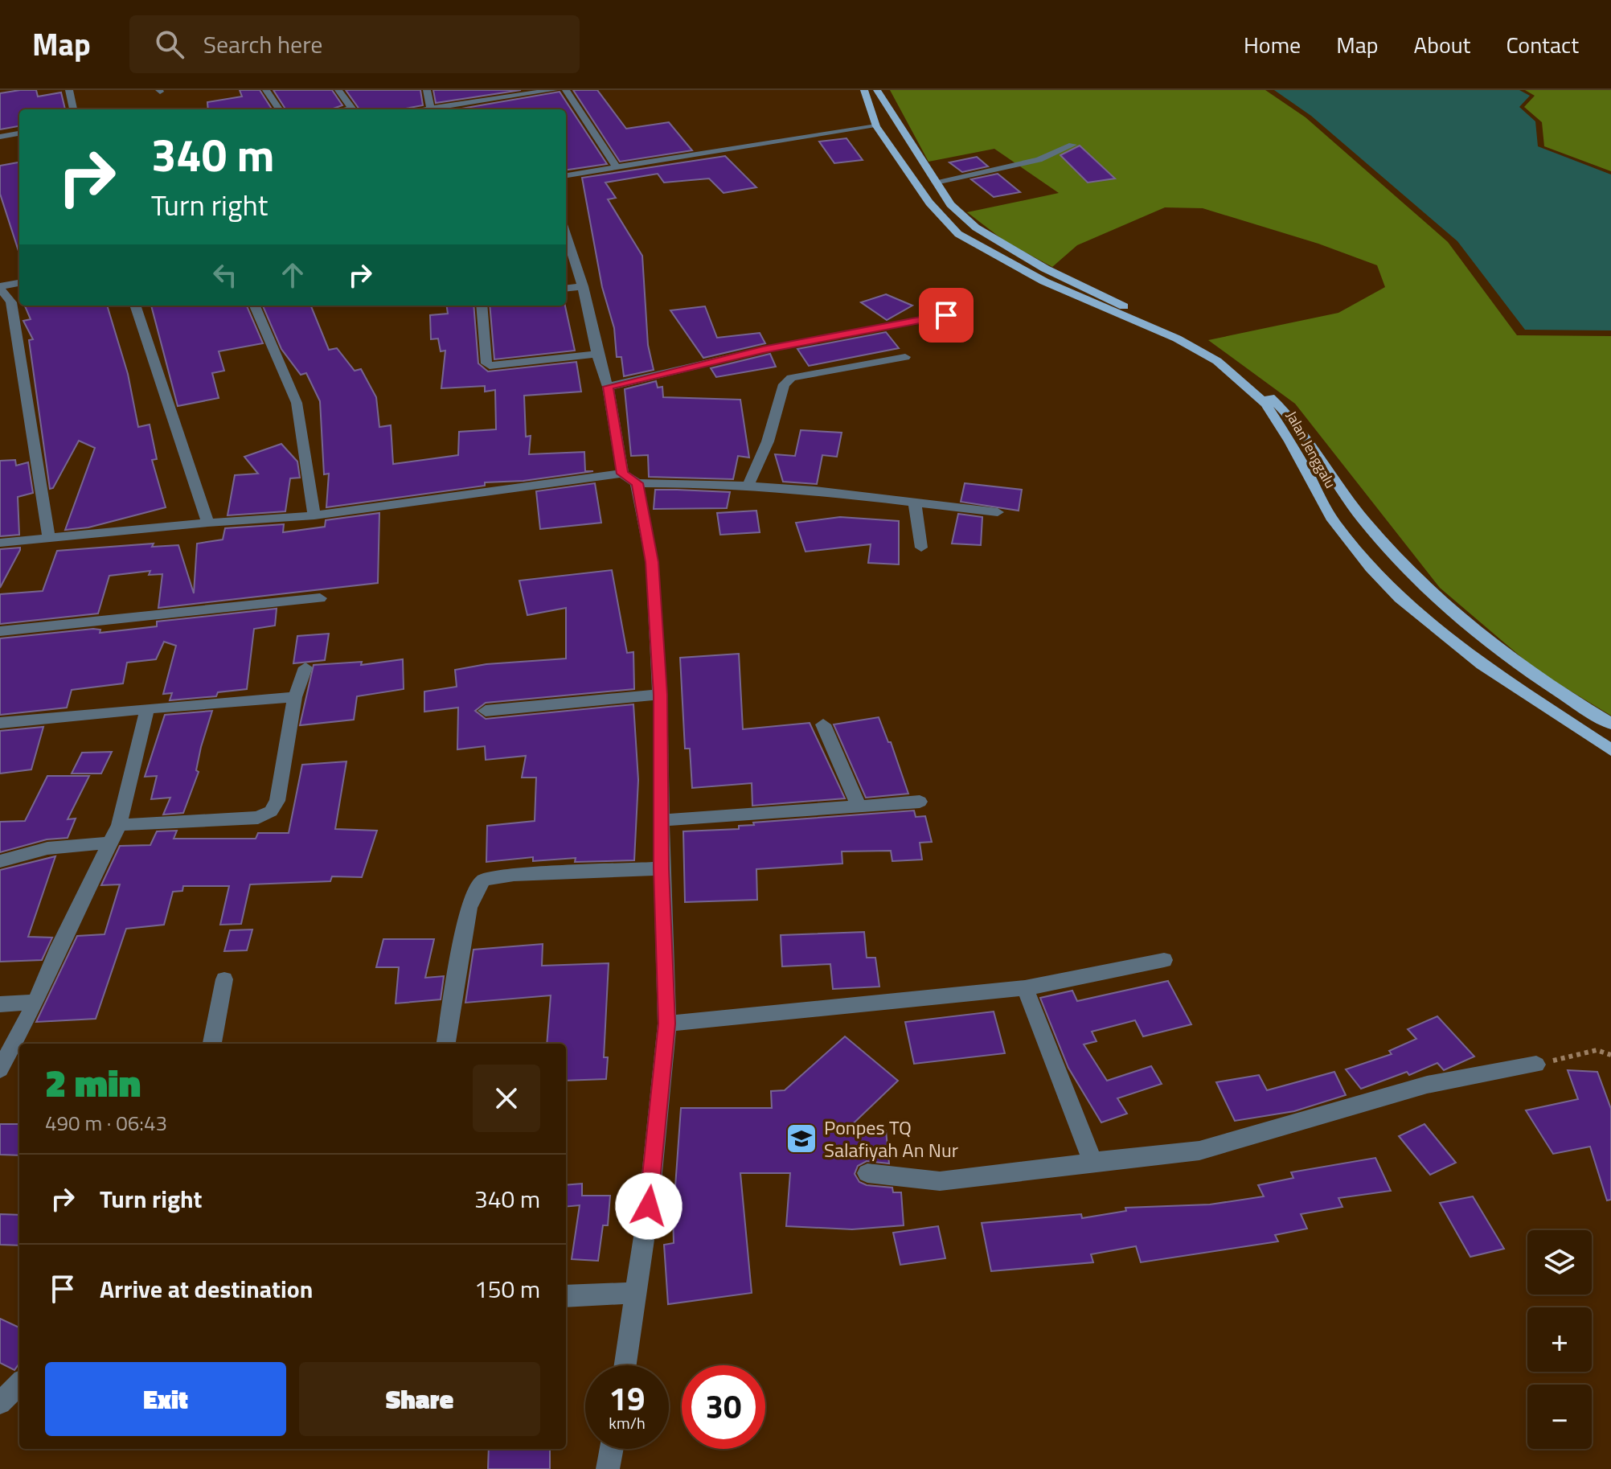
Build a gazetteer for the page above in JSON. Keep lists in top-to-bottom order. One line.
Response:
{"streets":{"main road":["Jalan Jenggalu"]},"places":{"school or university":["Ponpes TQ Salafiyah An Nur"]},"page":{"header":"Map","search":"Search here","nav":["Home","Map","About","Contact"],"turn":["340 m","Turn right"],"heading":["2 min","490 m · 06:43"],"list":[{"name":"Turn right","value":"340 m"},{"name":"Arrive at destination","value":"150 m"}],"map_buttons":["+","−"],"buttons":["Exit","Share"],"speed":"19 km/h","limit":"30"}}
